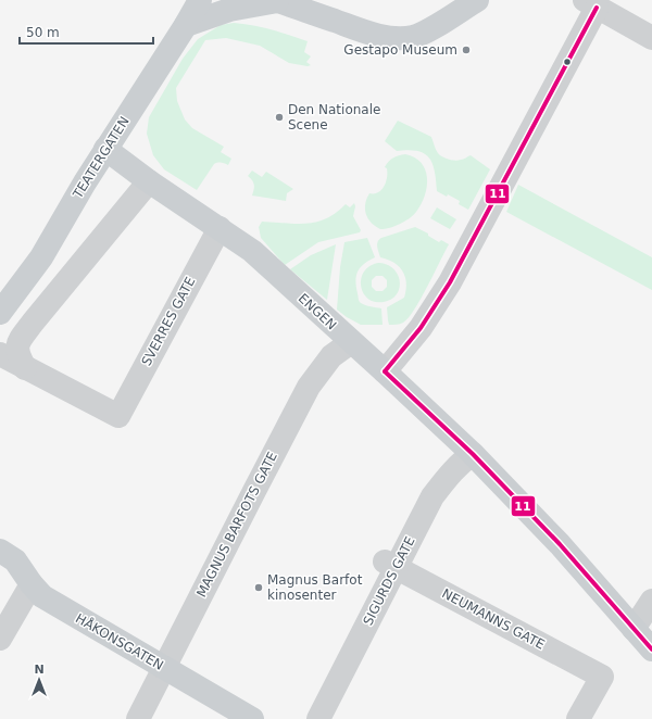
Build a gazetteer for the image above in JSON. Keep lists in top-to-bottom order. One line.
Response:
{"streets":{"main road":["TEATERGATEN","ENGEN","HÅKONSGATEN"],"street":["SVERRES GATE","MAGNUS BARFOTS GATE","SIGURDS GATE","NEUMANNS GATE"]},"crossings":[["TEATERGATEN","ENGEN"],["ENGEN","SVERRES GATE"],["ENGEN","MAGNUS BARFOTS GATE"],["ENGEN","SIGURDS GATE"],["MAGNUS BARFOTS GATE","HÅKONSGATEN"],["SIGURDS GATE","NEUMANNS GATE"]],"places":["Gestapo Museum","Den Nationale Scene","Magnus Barfot kinosenter"],"lines":["transit line 11"],"scale_bar":"50 m","north":"top"}
